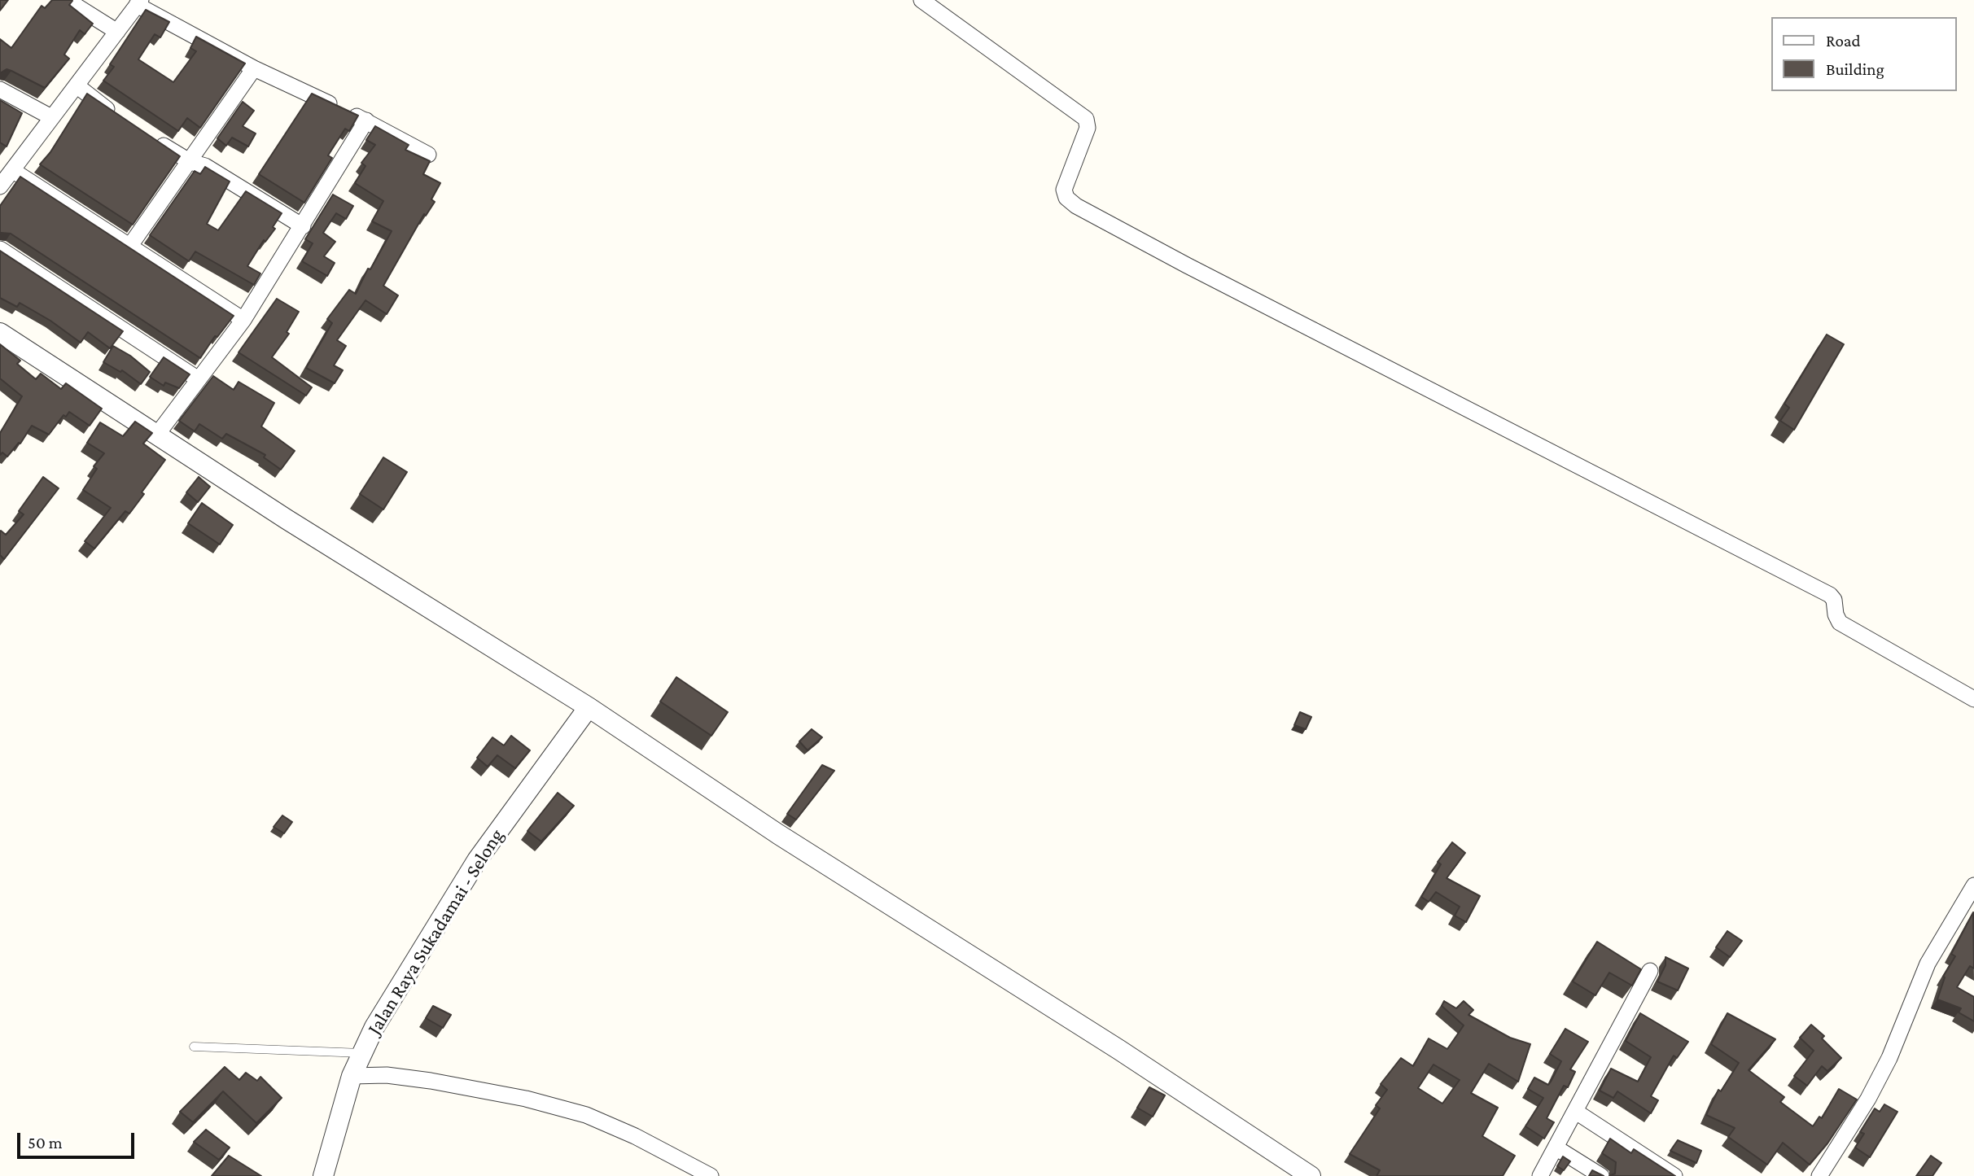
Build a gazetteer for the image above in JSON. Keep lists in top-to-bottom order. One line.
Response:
{"streets":{"street":["Jalan Raya Sukadamai - Selong"]},"legend":["Road","Building"],"scale_bar":"50 m"}
